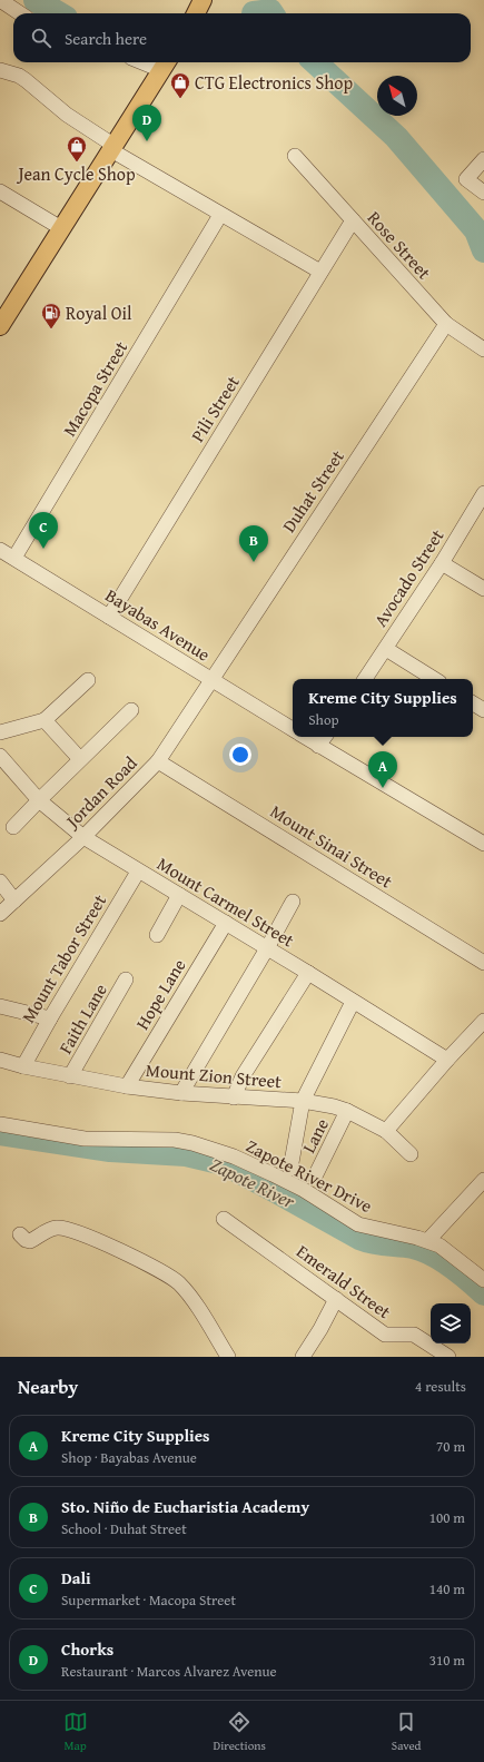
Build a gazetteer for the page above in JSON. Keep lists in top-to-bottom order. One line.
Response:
{"streets":{"street":["Rose Street","Macopa Street","Pili Street","Duhat Street","Avocado Street","Bayabas Avenue","Jordan Road","Mount Sinai Street","Mount Carmel Street","Mount Tabor Street","Hope Lane","Faith Lane","Mount Zion Street","Lane","Zapote River Drive","Emerald Street"]},"crossings":[["Rose Street","Pili Street"],["Rose Street","Duhat Street"],["Macopa Street","Bayabas Avenue"],["Pili Street","Bayabas Avenue"],["Duhat Street","Bayabas Avenue"],["Duhat Street","Jordan Road"],["Bayabas Avenue","Jordan Road"],["Jordan Road","Mount Sinai Street"],["Jordan Road","Mount Carmel Street"],["Mount Carmel Street","Mount Tabor Street"],["Mount Carmel Street","Hope Lane"],["Mount Tabor Street","Mount Zion Street"],["Hope Lane","Mount Zion Street"],["Faith Lane","Mount Zion Street"],["Mount Zion Street","Lane"]],"water":["Zapote River"],"places":{"shop":["CTG Electronics Shop","Jean Cycle Shop"],"fuel station":["Royal Oil"]},"north":"top left","page":{"search":"Search here","pins":["D","C","B","A"],"popup":["Kreme City Supplies","Shop"],"heading":["Nearby","4 results"],"list":[{"mark":"A","name":"Kreme City Supplies","note":"Shop · Bayabas Avenue","value":"70 m"},{"mark":"B","name":"Sto. Niño de Eucharistia Academy","note":"School · Duhat Street","value":"100 m"},{"mark":"C","name":"Dali","note":"Supermarket · Macopa Street","value":"140 m"},{"mark":"D","name":"Chorks","note":"Restaurant · Marcos Alvarez Avenue","value":"310 m"}],"nav":["Map","Directions","Saved"]}}
